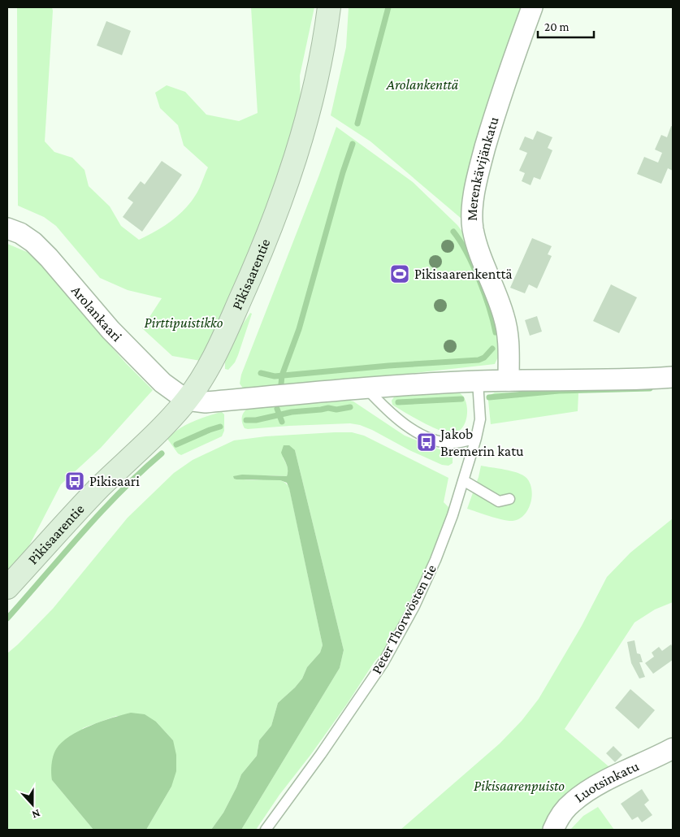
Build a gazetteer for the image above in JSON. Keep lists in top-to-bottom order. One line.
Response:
{"streets":{"street":["Merenkävijänkatu","Pikisaarentie","Arolankaari","Luotsinkatu"],"lane":["Peter Thorwösten tie"]},"crossings":[["Pikisaarentie","Arolankaari"]],"parks":["Arolankenttä","Pirttipuistikko","Pikisaarenpuisto"],"places":{"sports":["Pikisaarenkenttä"],"bus stop":["Jakob Bremerin katu","Pikisaari"]},"scale_bar":"20 m","north":"bottom"}
